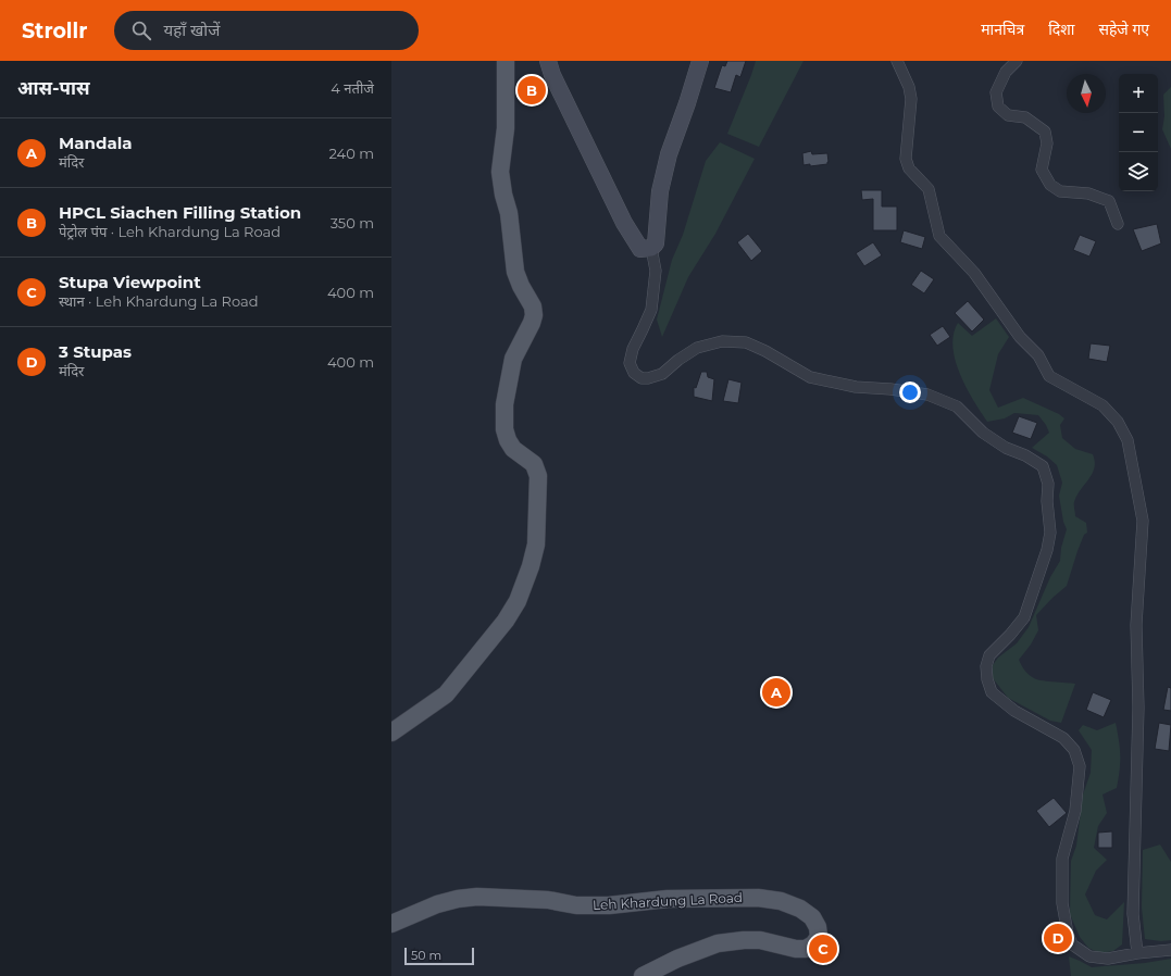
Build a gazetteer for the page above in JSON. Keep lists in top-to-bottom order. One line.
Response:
{"streets":{"main road":["Leh Khardung La Road"]},"scale_bar":"50 m","north":"bottom","page":{"header":"Strollr","search":"यहाँ खोजें","nav":["मानचित्र","दिशा","सहेजे गए"],"heading":["आस-पास","4 नतीजे"],"map_buttons":["+","−"],"pins":["B","A","D","C"],"list":[{"mark":"A","name":"Mandala","note":"मंदिर","value":"240 m"},{"mark":"B","name":"HPCL Siachen Filling Station","note":"पेट्रोल पंप · Leh Khardung La Road","value":"350 m"},{"mark":"C","name":"Stupa Viewpoint","note":"स्थान · Leh Khardung La Road","value":"400 m"},{"mark":"D","name":"3 Stupas","note":"मंदिर","value":"400 m"}],"scale":"50 m"}}
